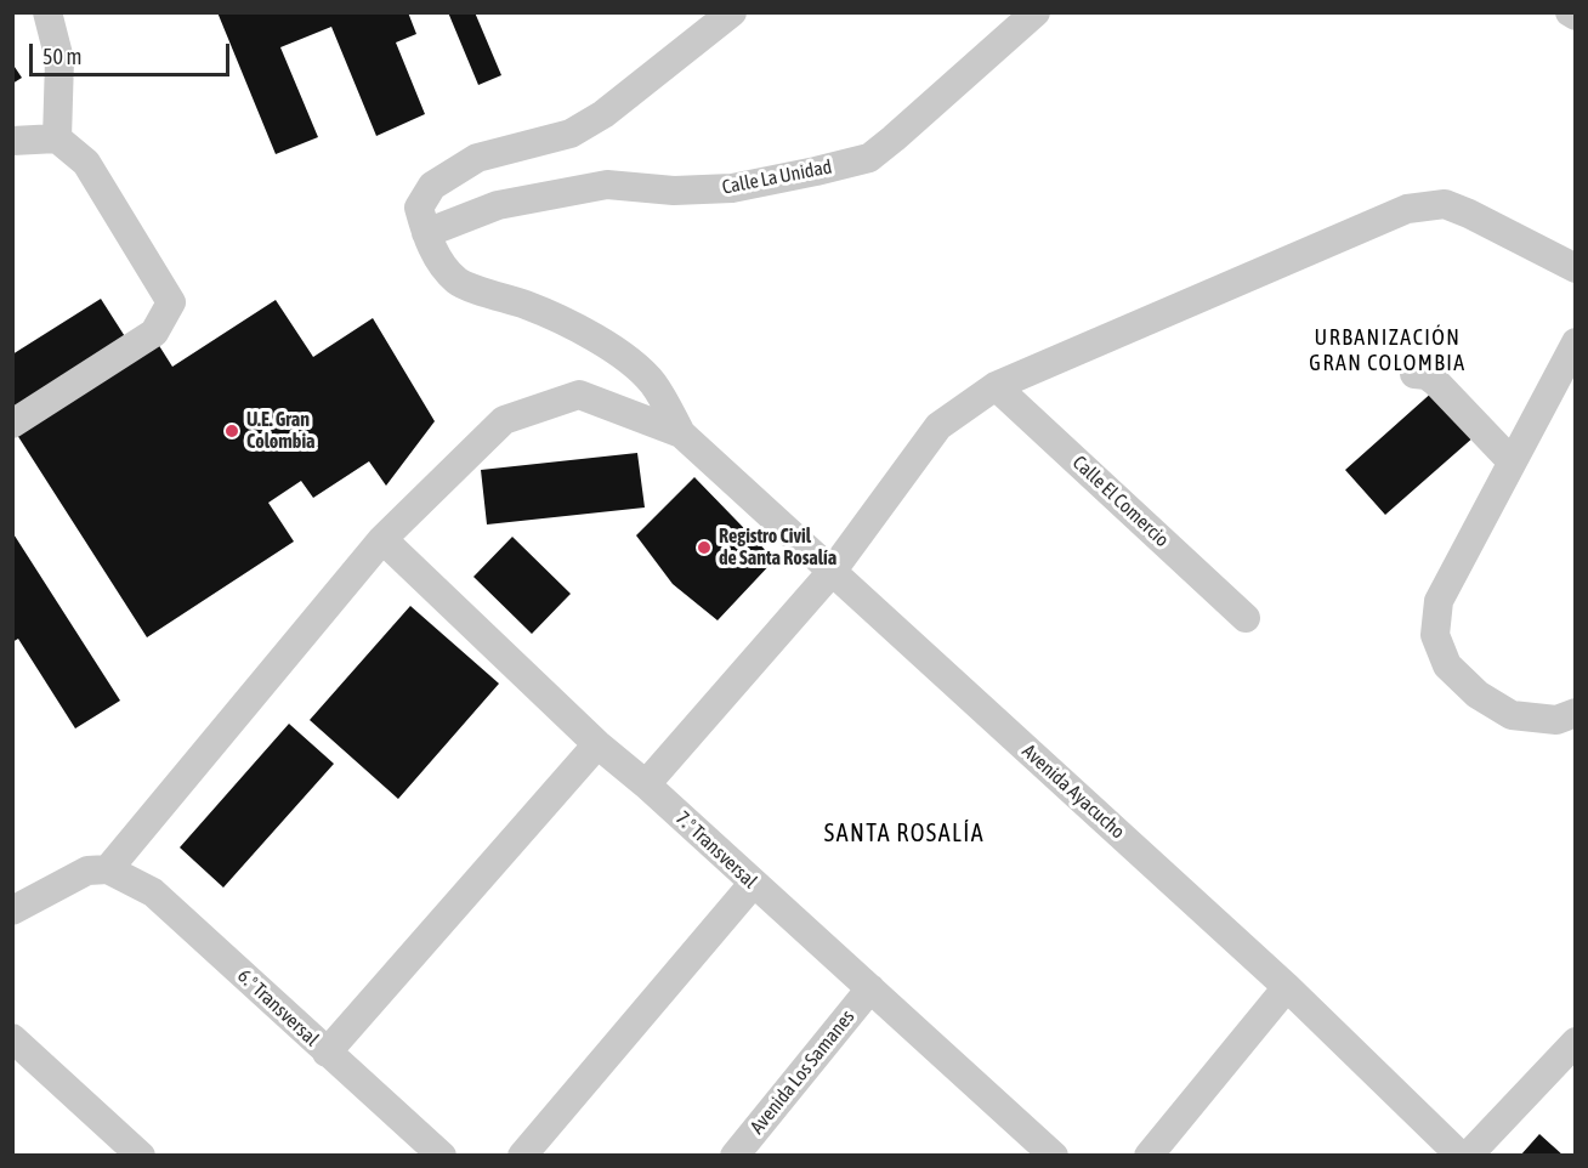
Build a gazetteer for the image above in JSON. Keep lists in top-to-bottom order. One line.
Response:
{"streets":{"street":["Calle La Unidad","Calle El Comercio","Avenida Ayacucho","7.° Transversal","6.° Transversal","Avenida Los Samanes"]},"crossings":[["7.° Transversal","Avenida Los Samanes"]],"districts":["URBANIZACIÓN GRAN COLOMBIA","SANTA ROSALÍA"],"places":["U.E. Gran Colombia","Registro Civil de Santa Rosalía"],"scale_bar":"50 m"}
